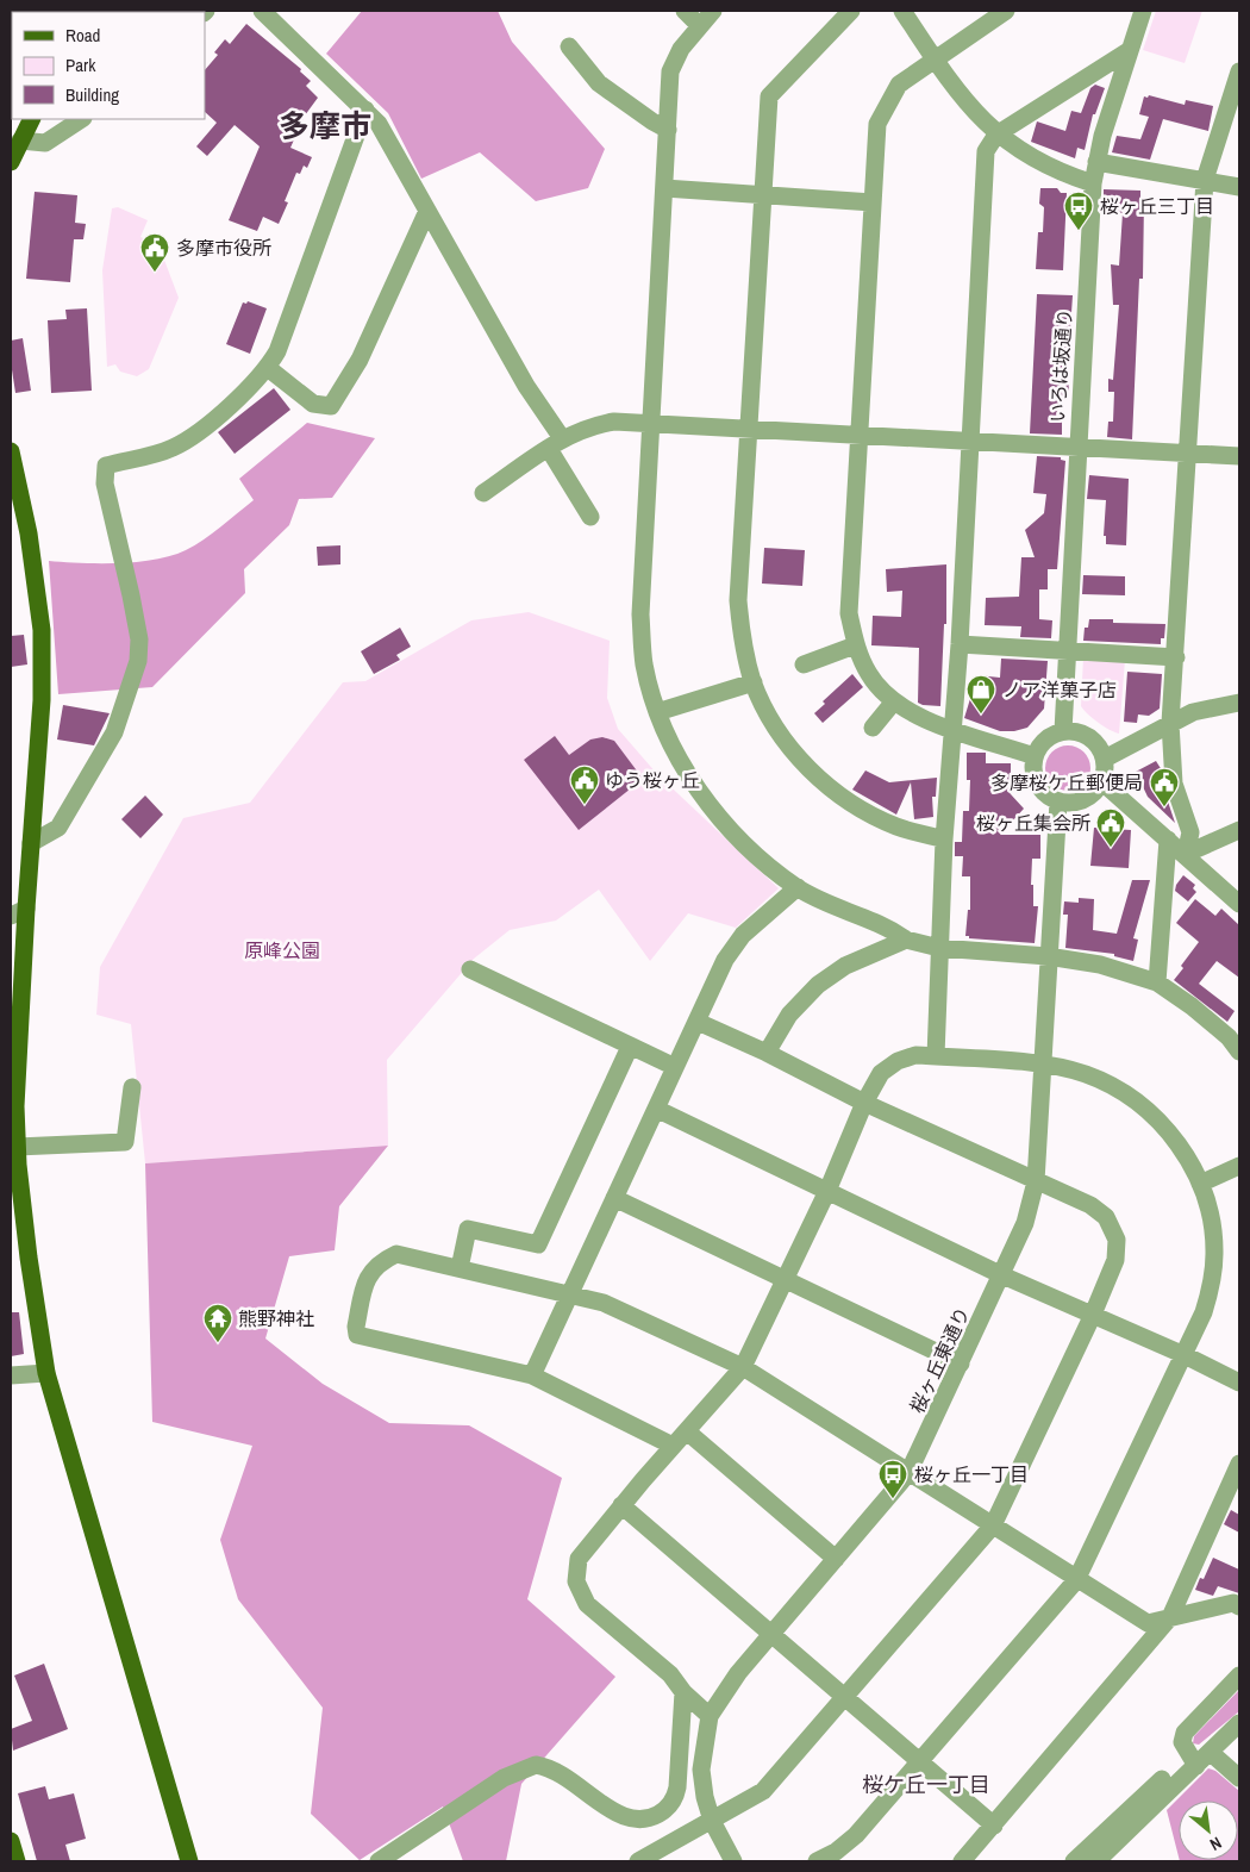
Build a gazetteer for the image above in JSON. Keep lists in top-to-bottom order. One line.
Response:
{"streets":{"street":["いろは坂通り","桜ヶ丘東通り"]},"crossings":[["いろは坂通り","桜ヶ丘東通り"]],"districts":["多摩市","桜ケ丘一丁目"],"parks":["原峰公園"],"places":{"bus stop":["桜ヶ丘三丁目","桜ヶ丘一丁目"],"public building":["多摩市役所","ゆう桜ヶ丘","多摩桜ケ丘郵便局","桜ヶ丘集会所"],"shop":["ノア洋菓子店"],"temple":["熊野神社"]},"legend":["Road","Park","Building"],"north":"bottom right"}
